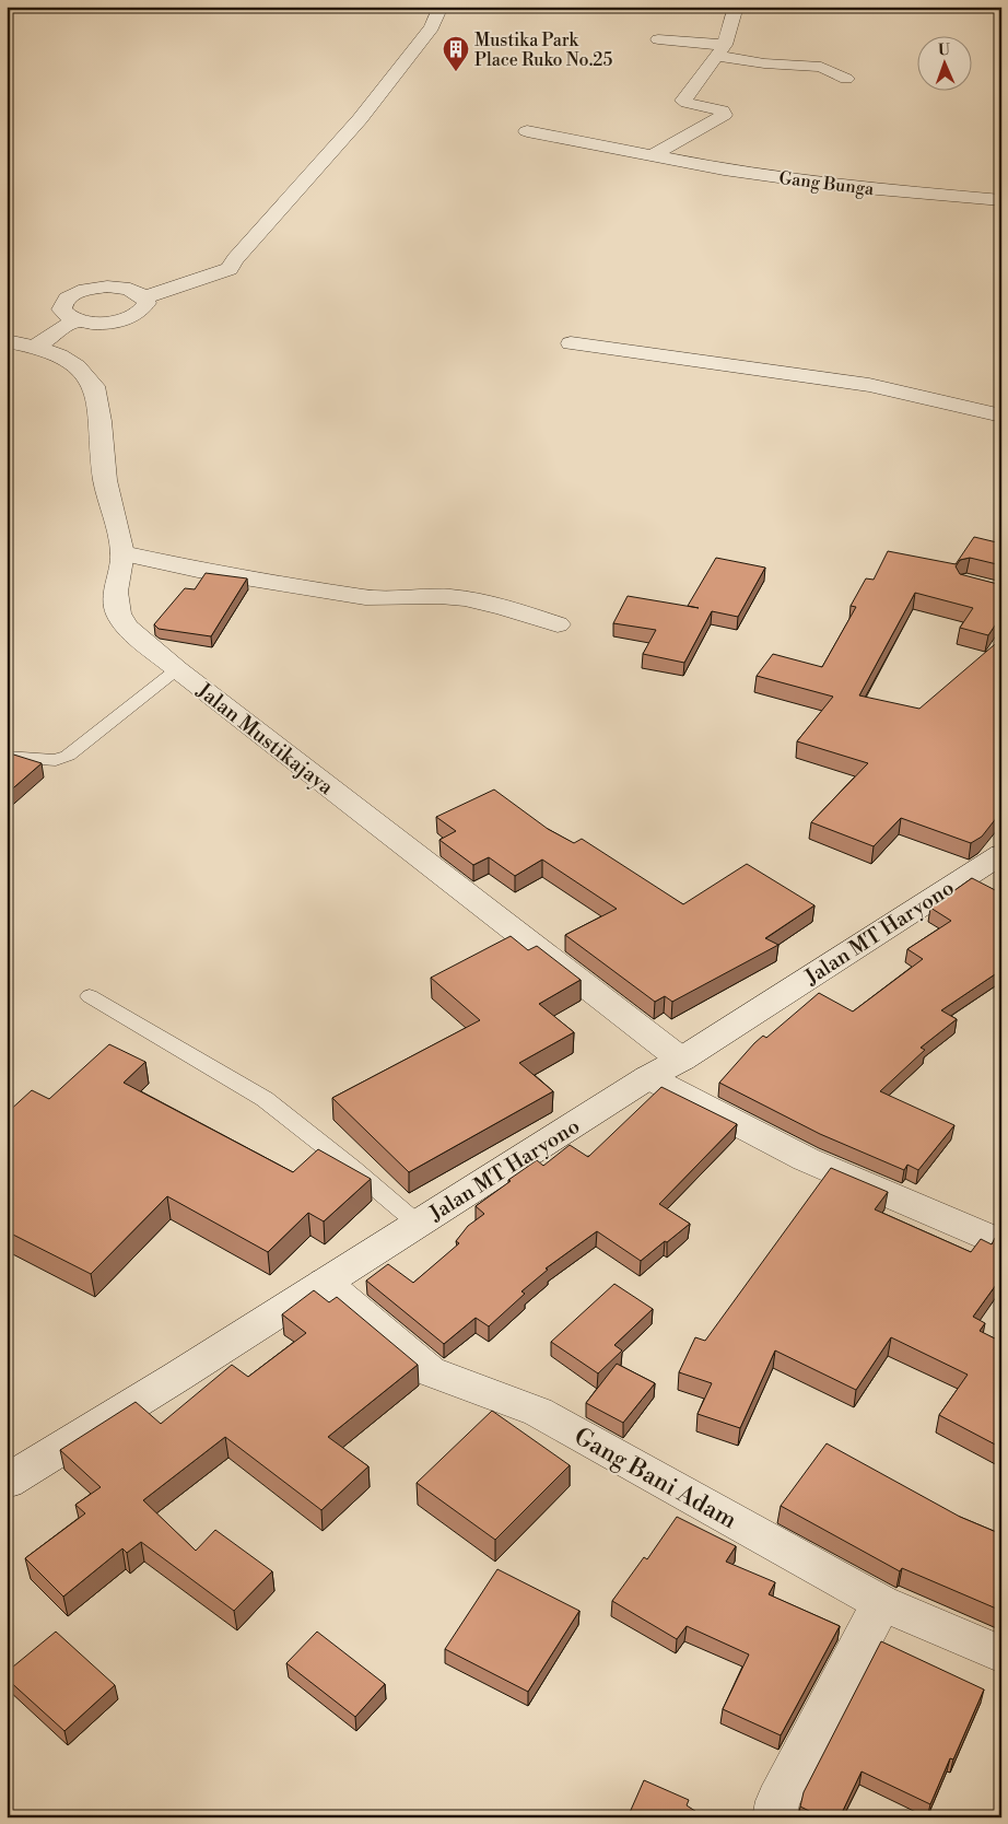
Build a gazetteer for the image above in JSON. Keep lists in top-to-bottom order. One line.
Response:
{"streets":{"street":["Gang Bunga","Jalan Mustikajaya","Jalan MT Haryono","Gang Bani Adam"]},"crossings":[["Jalan Mustikajaya","Jalan MT Haryono"],["Jalan MT Haryono","Gang Bani Adam"]],"places":{"building":["Mustika Park Place Ruko No.25"]},"north":"top"}
